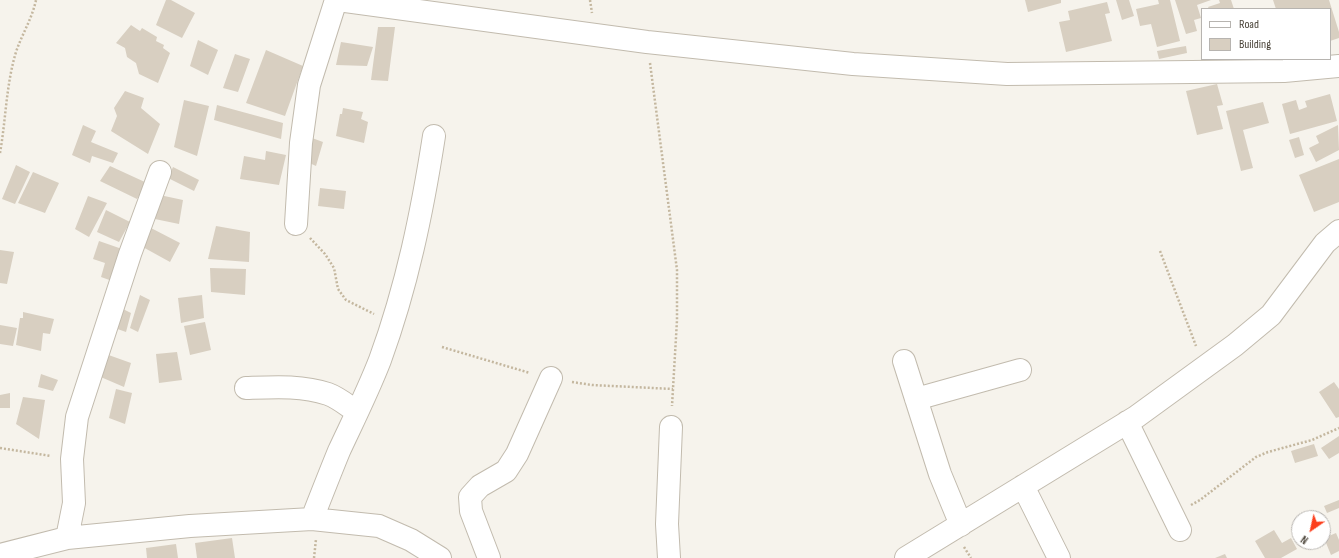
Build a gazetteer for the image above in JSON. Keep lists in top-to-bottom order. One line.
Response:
{"legend":["Road","Building"],"north":"bottom left"}
